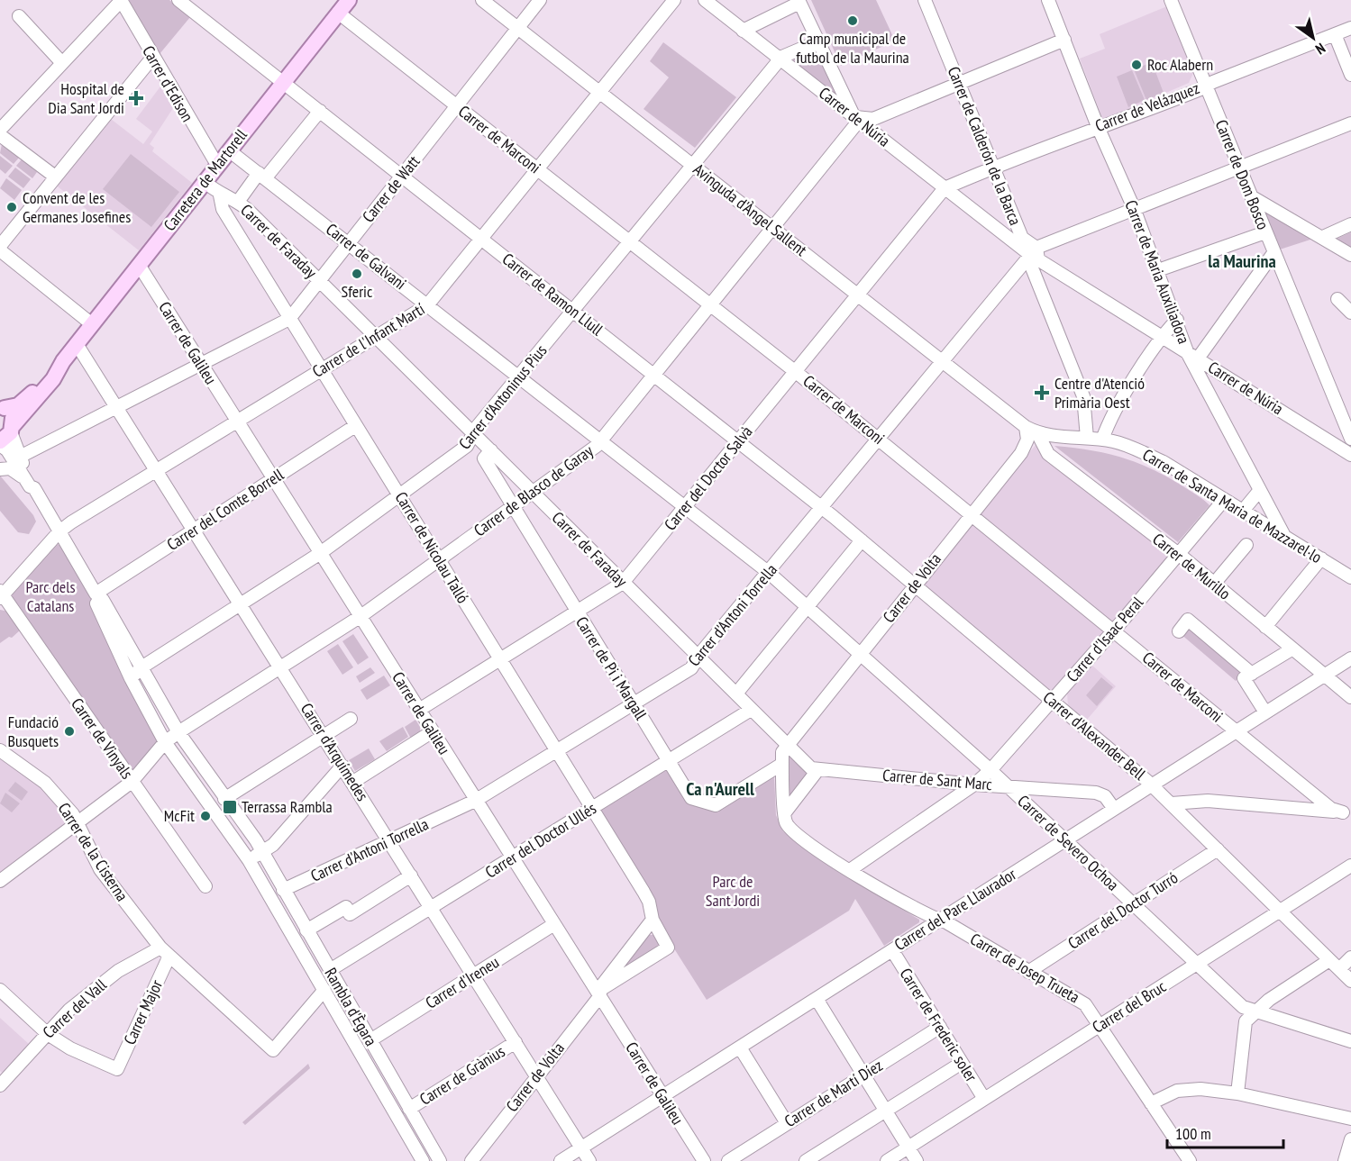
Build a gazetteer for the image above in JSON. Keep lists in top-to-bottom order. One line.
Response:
{"streets":{"main road":["Carretera de Martorell"],"street":["Carrer d'Edison","Carrer de Velázquez","Carrer de Núria","Carrer de Marconi","Carrer de Calderón de la Barca","Carrer de Dom Bosco","Carrer de Watt","Avinguda d'Àngel Sallent","Carrer de Faraday","Carrer de Galvani","Carrer de Maria Auxiliadora","Carrer de Ramon Llull","Carrer de l'Infant Martí","Carrer de Galileu","Carrer d'Antoninus Pius","Carrer del Doctor Salvà","Carrer de Blasco de Garay","Carrer de Santa Maria de Mazzarel·lo","Carrer del Comte Borrell","Carrer de Nicolau Talló","Carrer de Murillo","Carrer de Volta","Carrer d'Antoni Torrella","Carrer d'Isaac Peral","Carrer de Pi i Margall","Carrer d'Alexander Bell","Carrer de Vinyals","Carrer d'Arquímedes","Carrer de Sant Marc","Carrer del Doctor Ullés","Carrer de Severo Ochoa","Carrer de la Cisterna","Carrer del Pare Llaurador","Carrer del Doctor Turró","Carrer de Josep Trueta","Carrer d'Ireneu","Rambla d'Ègara","Carrer del Bruc","Carrer del Vall","Carrer Major","Carrer de Frederic soler","Carrer de Grànius","Carrer de Martí Díez"]},"crossings":[["Carrer d'Edison","Carretera de Martorell"],["Carrer de Velázquez","Carrer de Núria"],["Carrer de Velázquez","Carrer de Calderón de la Barca"],["Carrer de Velázquez","Carrer de Dom Bosco"],["Carrer de Velázquez","Carrer de Maria Auxiliadora"],["Carrer de Velázquez","Carrer del Doctor Salvà"],["Carrer de Núria","Carrer de Calderón de la Barca"],["Carrer de Núria","Carrer de Maria Auxiliadora"],["Carrer de Núria","Carrer d'Antoninus Pius"],["Carrer de Núria","Carrer del Doctor Salvà"],["Carrer de Núria","Carrer de Blasco de Garay"],["Carrer de Núria","Carrer d'Antoni Torrella"],["Carrer de Marconi","Carretera de Martorell"],["Carrer de Marconi","Carrer de Watt"],["Carrer de Marconi","Carrer de l'Infant Martí"],["Carrer de Marconi","Carrer d'Antoninus Pius"],["Carrer de Marconi","Carrer del Doctor Salvà"],["Carrer de Marconi","Carrer de Blasco de Garay"],["Carrer de Marconi","Carrer de Volta"],["Carrer de Marconi","Carrer d'Antoni Torrella"],["Carrer de Marconi","Carrer d'Isaac Peral"],["Carrer de Marconi","Carrer del Pare Llaurador"],["Carrer de Calderón de la Barca","Carrer d'Antoni Torrella"],["Carretera de Martorell","Carrer de Galvani"],["Carretera de Martorell","Carrer de Ramon Llull"],["Carretera de Martorell","Carrer de Galileu"],["Carretera de Martorell","Carrer de Nicolau Talló"],["Carretera de Martorell","Carrer d'Arquímedes"],["Carretera de Martorell","Rambla d'Ègara"],["Carrer de Watt","Avinguda d'Àngel Sallent"],["Carrer de Watt","Carrer de Faraday"],["Carrer de Watt","Carrer de Galvani"],["Carrer de Watt","Carrer de Ramon Llull"],["Carrer de Watt","Carrer de Galileu"],["Carrer de Watt","Carrer de Nicolau Talló"],["Carrer de Watt","Carrer d'Arquímedes"],["Carrer de Watt","Rambla d'Ègara"],["Avinguda d'Àngel Sallent","Carrer de l'Infant Martí"],["Avinguda d'Àngel Sallent","Carrer d'Antoninus Pius"],["Avinguda d'Àngel Sallent","Carrer del Doctor Salvà"],["Avinguda d'Àngel Sallent","Carrer de Blasco de Garay"],["Avinguda d'Àngel Sallent","Carrer de Santa Maria de Mazzarel·lo"],["Avinguda d'Àngel Sallent","Carrer de Volta"],["Avinguda d'Àngel Sallent","Carrer d'Antoni Torrella"],["Carrer de Faraday","Carrer de l'Infant Martí"],["Carrer de Faraday","Carrer d'Antoninus Pius"],["Carrer de Faraday","Carrer del Doctor Salvà"],["Carrer de Faraday","Carrer de Blasco de Garay"],["Carrer de Faraday","Carrer de Nicolau Talló"],["Carrer de Faraday","Carrer de Volta"],["Carrer de Faraday","Carrer d'Antoni Torrella"],["Carrer de Faraday","Carrer de Pi i Margall"],["Carrer de Faraday","Carrer de Sant Marc"],["Carrer de Faraday","Carrer del Doctor Ullés"],["Carrer de Galvani","Carrer de l'Infant Martí"],["Carrer de Galvani","Carrer d'Antoninus Pius"],["Carrer de Galvani","Carrer del Doctor Salvà"],["Carrer de Galvani","Carrer de Blasco de Garay"],["Carrer de Galvani","Carrer d'Antoni Torrella"],["Carrer de Galvani","Carrer de Severo Ochoa"],["Carrer de Maria Auxiliadora","Carrer de Santa Maria de Mazzarel·lo"],["Carrer de Ramon Llull","Carrer de l'Infant Martí"],["Carrer de Ramon Llull","Carrer d'Antoninus Pius"],["Carrer de Ramon Llull","Carrer del Doctor Salvà"],["Carrer de Ramon Llull","Carrer de Blasco de Garay"],["Carrer de Ramon Llull","Carrer d'Antoni Torrella"],["Carrer de Ramon Llull","Carrer d'Alexander Bell"],["Carrer de l'Infant Martí","Carrer de Galileu"],["Carrer de l'Infant Martí","Carrer de Nicolau Talló"],["Carrer de l'Infant Martí","Carrer de Vinyals"],["Carrer de l'Infant Martí","Carrer d'Arquímedes"],["Carrer de l'Infant Martí","Rambla d'Ègara"],["Carrer de Galileu","Carrer d'Antoninus Pius"],["Carrer de Galileu","Carrer del Doctor Salvà"],["Carrer de Galileu","Carrer de Blasco de Garay"],["Carrer de Galileu","Carrer del Comte Borrell"],["Carrer de Galileu","Carrer de Nicolau Talló"],["Carrer de Galileu","Carrer de Volta"],["Carrer de Galileu","Carrer d'Antoni Torrella"],["Carrer de Galileu","Carrer del Doctor Ullés"],["Carrer de Galileu","Carrer del Pare Llaurador"],["Carrer de Galileu","Carrer d'Ireneu"],["Carrer d'Antoninus Pius","Carrer de Nicolau Talló"],["Carrer d'Antoninus Pius","Carrer d'Arquímedes"],["Carrer d'Antoninus Pius","Rambla d'Ègara"],["Carrer del Doctor Salvà","Carrer de Nicolau Talló"],["Carrer del Doctor Salvà","Carrer de Pi i Margall"],["Carrer de Blasco de Garay","Carrer de Nicolau Talló"],["Carrer de Blasco de Garay","Carrer de Pi i Margall"],["Carrer de Blasco de Garay","Carrer de Vinyals"],["Carrer de Blasco de Garay","Carrer d'Arquímedes"],["Carrer de Blasco de Garay","Carrer de la Cisterna"],["Carrer de Blasco de Garay","Rambla d'Ègara"],["Carrer de Santa Maria de Mazzarel·lo","Carrer de Murillo"],["Carrer de Santa Maria de Mazzarel·lo","Carrer de Volta"],["Carrer de Santa Maria de Mazzarel·lo","Carrer d'Isaac Peral"],["Carrer del Comte Borrell","Carrer de Nicolau Talló"],["Carrer del Comte Borrell","Carrer d'Arquímedes"],["Carrer del Comte Borrell","Rambla d'Ègara"],["Carrer de Nicolau Talló","Carrer de Volta"],["Carrer de Nicolau Talló","Carrer d'Antoni Torrella"],["Carrer de Nicolau Talló","Carrer del Doctor Ullés"],["Carrer de Murillo","Carrer d'Isaac Peral"],["Carrer de Murillo","Carrer del Pare Llaurador"],["Carrer de Volta","Carrer d'Alexander Bell"],["Carrer de Volta","Carrer d'Arquímedes"],["Carrer de Volta","Carrer de Severo Ochoa"],["Carrer d'Antoni Torrella","Carrer de Pi i Margall"],["Carrer d'Antoni Torrella","Carrer d'Alexander Bell"],["Carrer d'Antoni Torrella","Carrer d'Arquímedes"],["Carrer d'Antoni Torrella","Rambla d'Ègara"],["Carrer d'Isaac Peral","Carrer d'Alexander Bell"],["Carrer d'Isaac Peral","Carrer de Sant Marc"],["Carrer d'Isaac Peral","Carrer de Severo Ochoa"],["Carrer d'Isaac Peral","Carrer de Josep Trueta"],["Carrer de Pi i Margall","Carrer del Doctor Ullés"],["Carrer d'Alexander Bell","Carrer del Pare Llaurador"],["Carrer d'Alexander Bell","Carrer del Doctor Turró"],["Carrer d'Alexander Bell","Carrer del Bruc"],["Carrer d'Arquímedes","Carrer del Doctor Ullés"],["Carrer d'Arquímedes","Carrer del Pare Llaurador"],["Carrer d'Arquímedes","Carrer d'Ireneu"],["Carrer d'Arquímedes","Carrer de Grànius"],["Carrer de Sant Marc","Carrer de Severo Ochoa"],["Carrer de Sant Marc","Carrer del Pare Llaurador"],["Carrer del Doctor Ullés","Rambla d'Ègara"],["Carrer de Severo Ochoa","Carrer del Pare Llaurador"],["Carrer de Severo Ochoa","Carrer del Doctor Turró"],["Carrer de Severo Ochoa","Carrer del Bruc"],["Carrer de la Cisterna","Rambla d'Ègara"],["Carrer de la Cisterna","Carrer del Vall"],["Carrer de la Cisterna","Carrer Major"],["Carrer del Pare Llaurador","Carrer de Josep Trueta"],["Carrer del Pare Llaurador","Carrer de Frederic soler"],["Carrer del Doctor Turró","Carrer de Josep Trueta"],["Carrer de Josep Trueta","Carrer del Bruc"],["Carrer d'Ireneu","Rambla d'Ègara"],["Rambla d'Ègara","Carrer de Grànius"],["Carrer del Bruc","Carrer de Frederic soler"],["Carrer del Vall","Carrer Major"],["Carrer de Frederic soler","Carrer de Martí Díez"]],"districts":["la Maurina","Ca n'Aurell"],"parks":["Parc dels Catalans","Parc de Sant Jordi"],"places":{"other":["Camp municipal de futbol de la Maurina","Roc Alabern","Convent de les Germanes Josefines","Sferic","Fundació Busquets","McFit"],"health":["Hospital de Dia Sant Jordi","Centre d'Atenció Primària Oest"],"transit":["Terrassa Rambla"]},"scale_bar":"100 m","north":"bottom right"}
